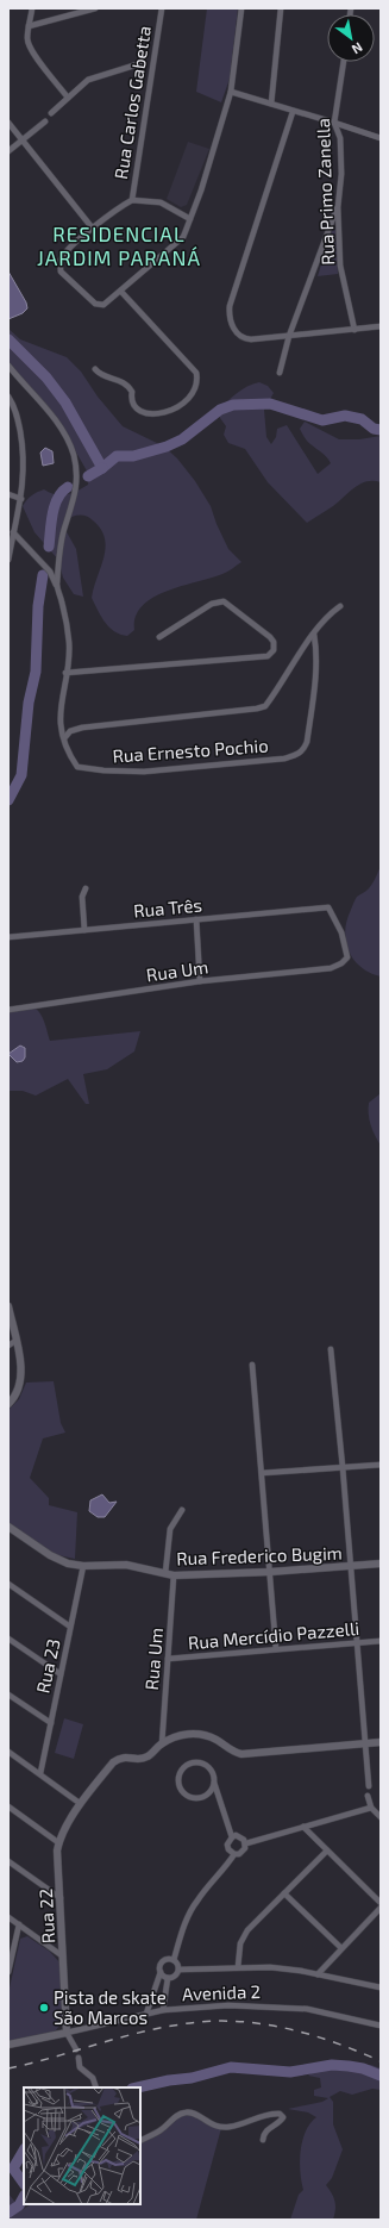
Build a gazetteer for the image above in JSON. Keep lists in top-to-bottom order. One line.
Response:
{"streets":{"street":["Rua Carlos Gabetta","Rua Primo Zanella","Rua Ernesto Pochio","Rua Três","Rua Um","Rua Frederico Bugim","Rua Mercídio Pazzelli","Rua 23","Rua 22","Avenida 2"]},"crossings":[["Rua Três","Rua Um"],["Rua Um","Rua Frederico Bugim"],["Rua Um","Rua Mercídio Pazzelli"],["Rua Um","Rua 22"],["Rua Frederico Bugim","Rua 23"],["Rua 22","Avenida 2"]],"districts":["RESIDENCIAL JARDIM PARANÁ"],"places":["Pista de skate São Marcos"],"north":"bottom right"}
